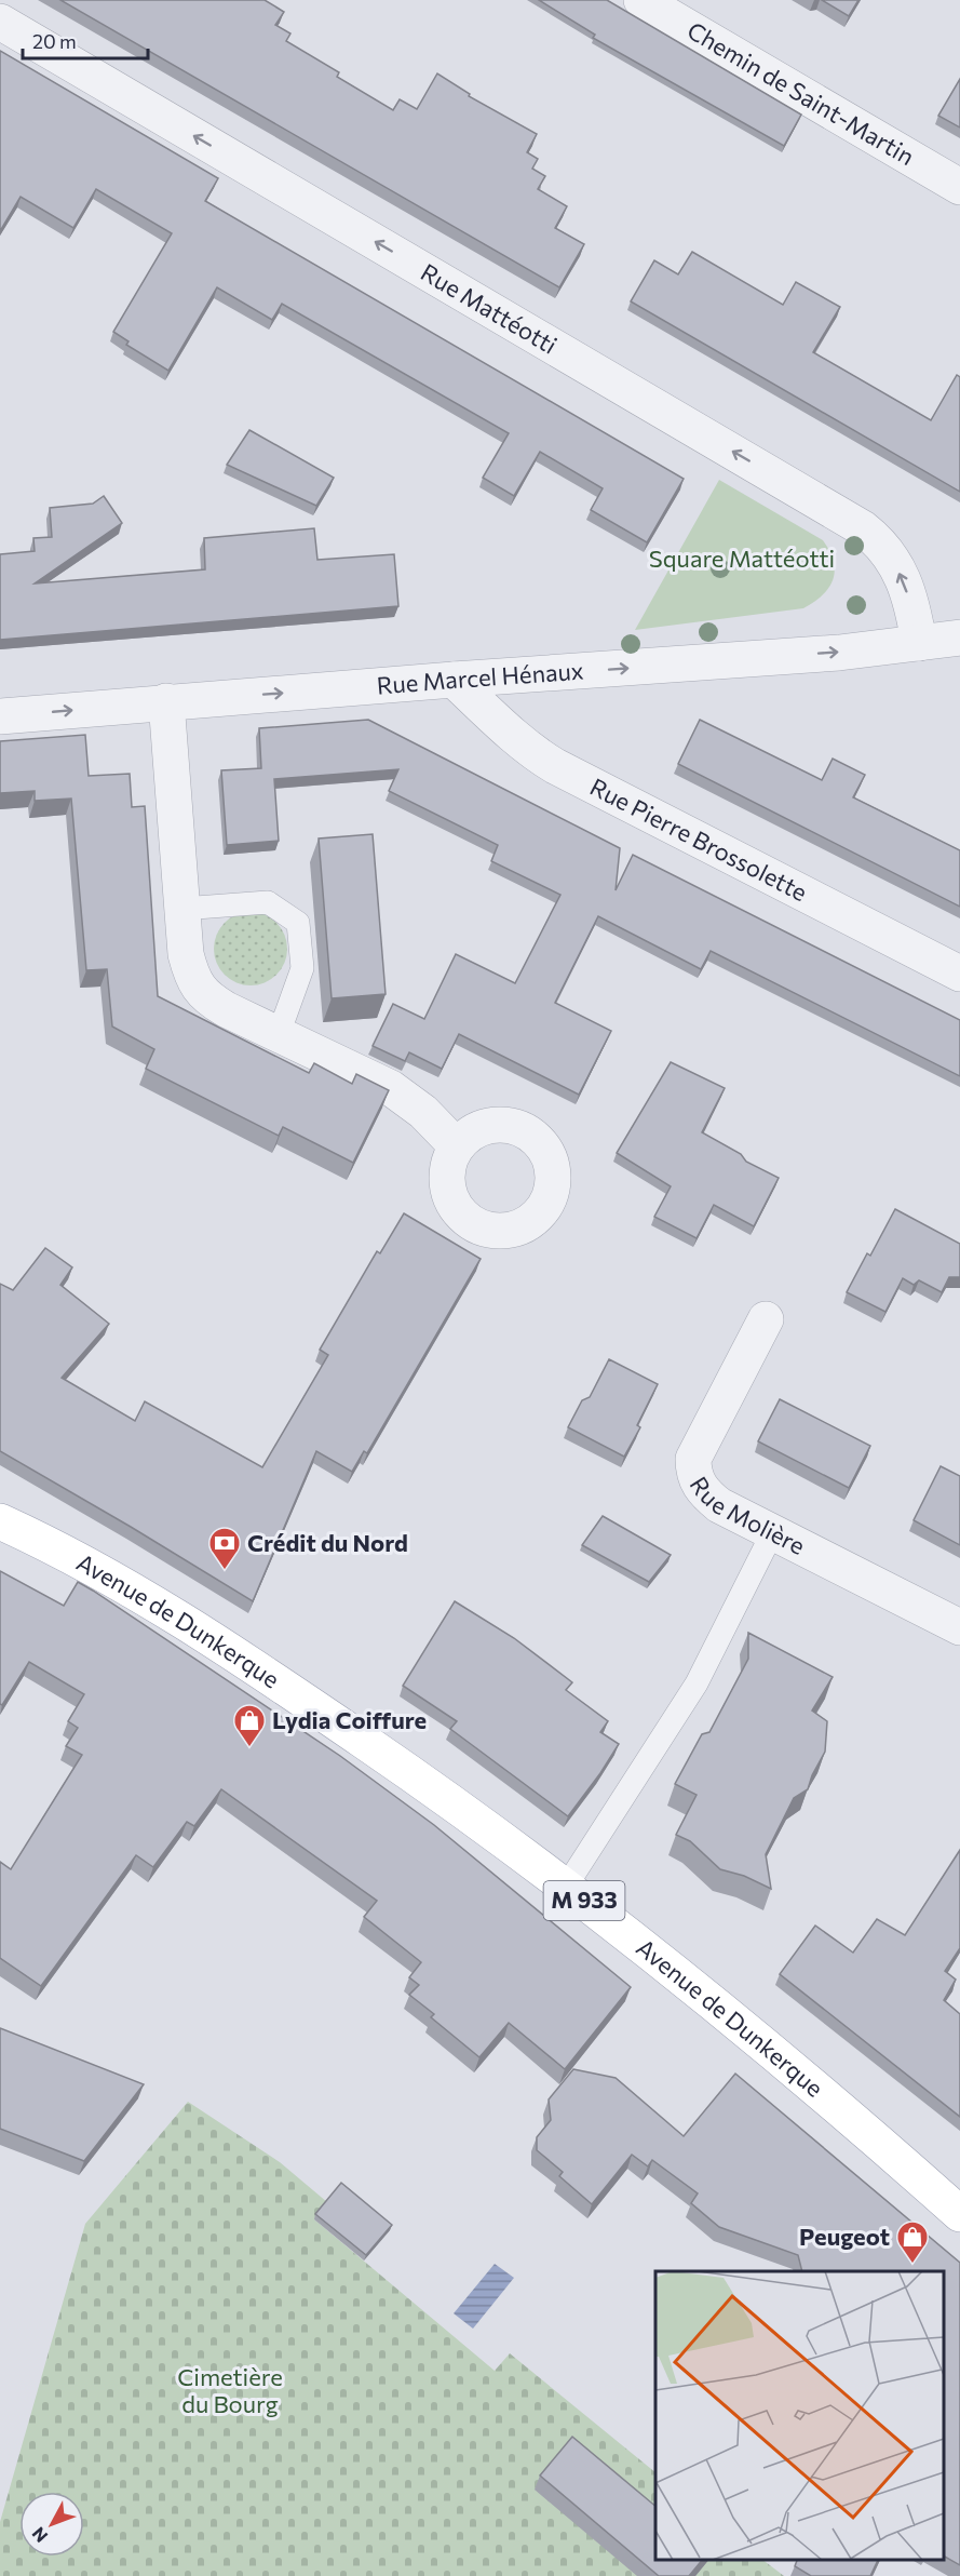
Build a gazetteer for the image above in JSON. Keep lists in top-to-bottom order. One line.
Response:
{"streets":{"main road":["Avenue de Dunkerque","M 933"],"street":["Chemin de Saint-Martin","Rue Mattéotti","Rue Marcel Hénaux","Rue Pierre Brossolette","Rue Molière"]},"crossings":[["Rue Mattéotti","Rue Marcel Hénaux"],["Rue Marcel Hénaux","Rue Pierre Brossolette"]],"one_way":["Rue Mattéotti","Rue Marcel Hénaux"],"parks":["Square Mattéotti","Cimetière du Bourg"],"places":{"bank":["Crédit du Nord"],"shop":["Lydia Coiffure","Peugeot"]},"scale_bar":"20 m","north":"bottom left"}
